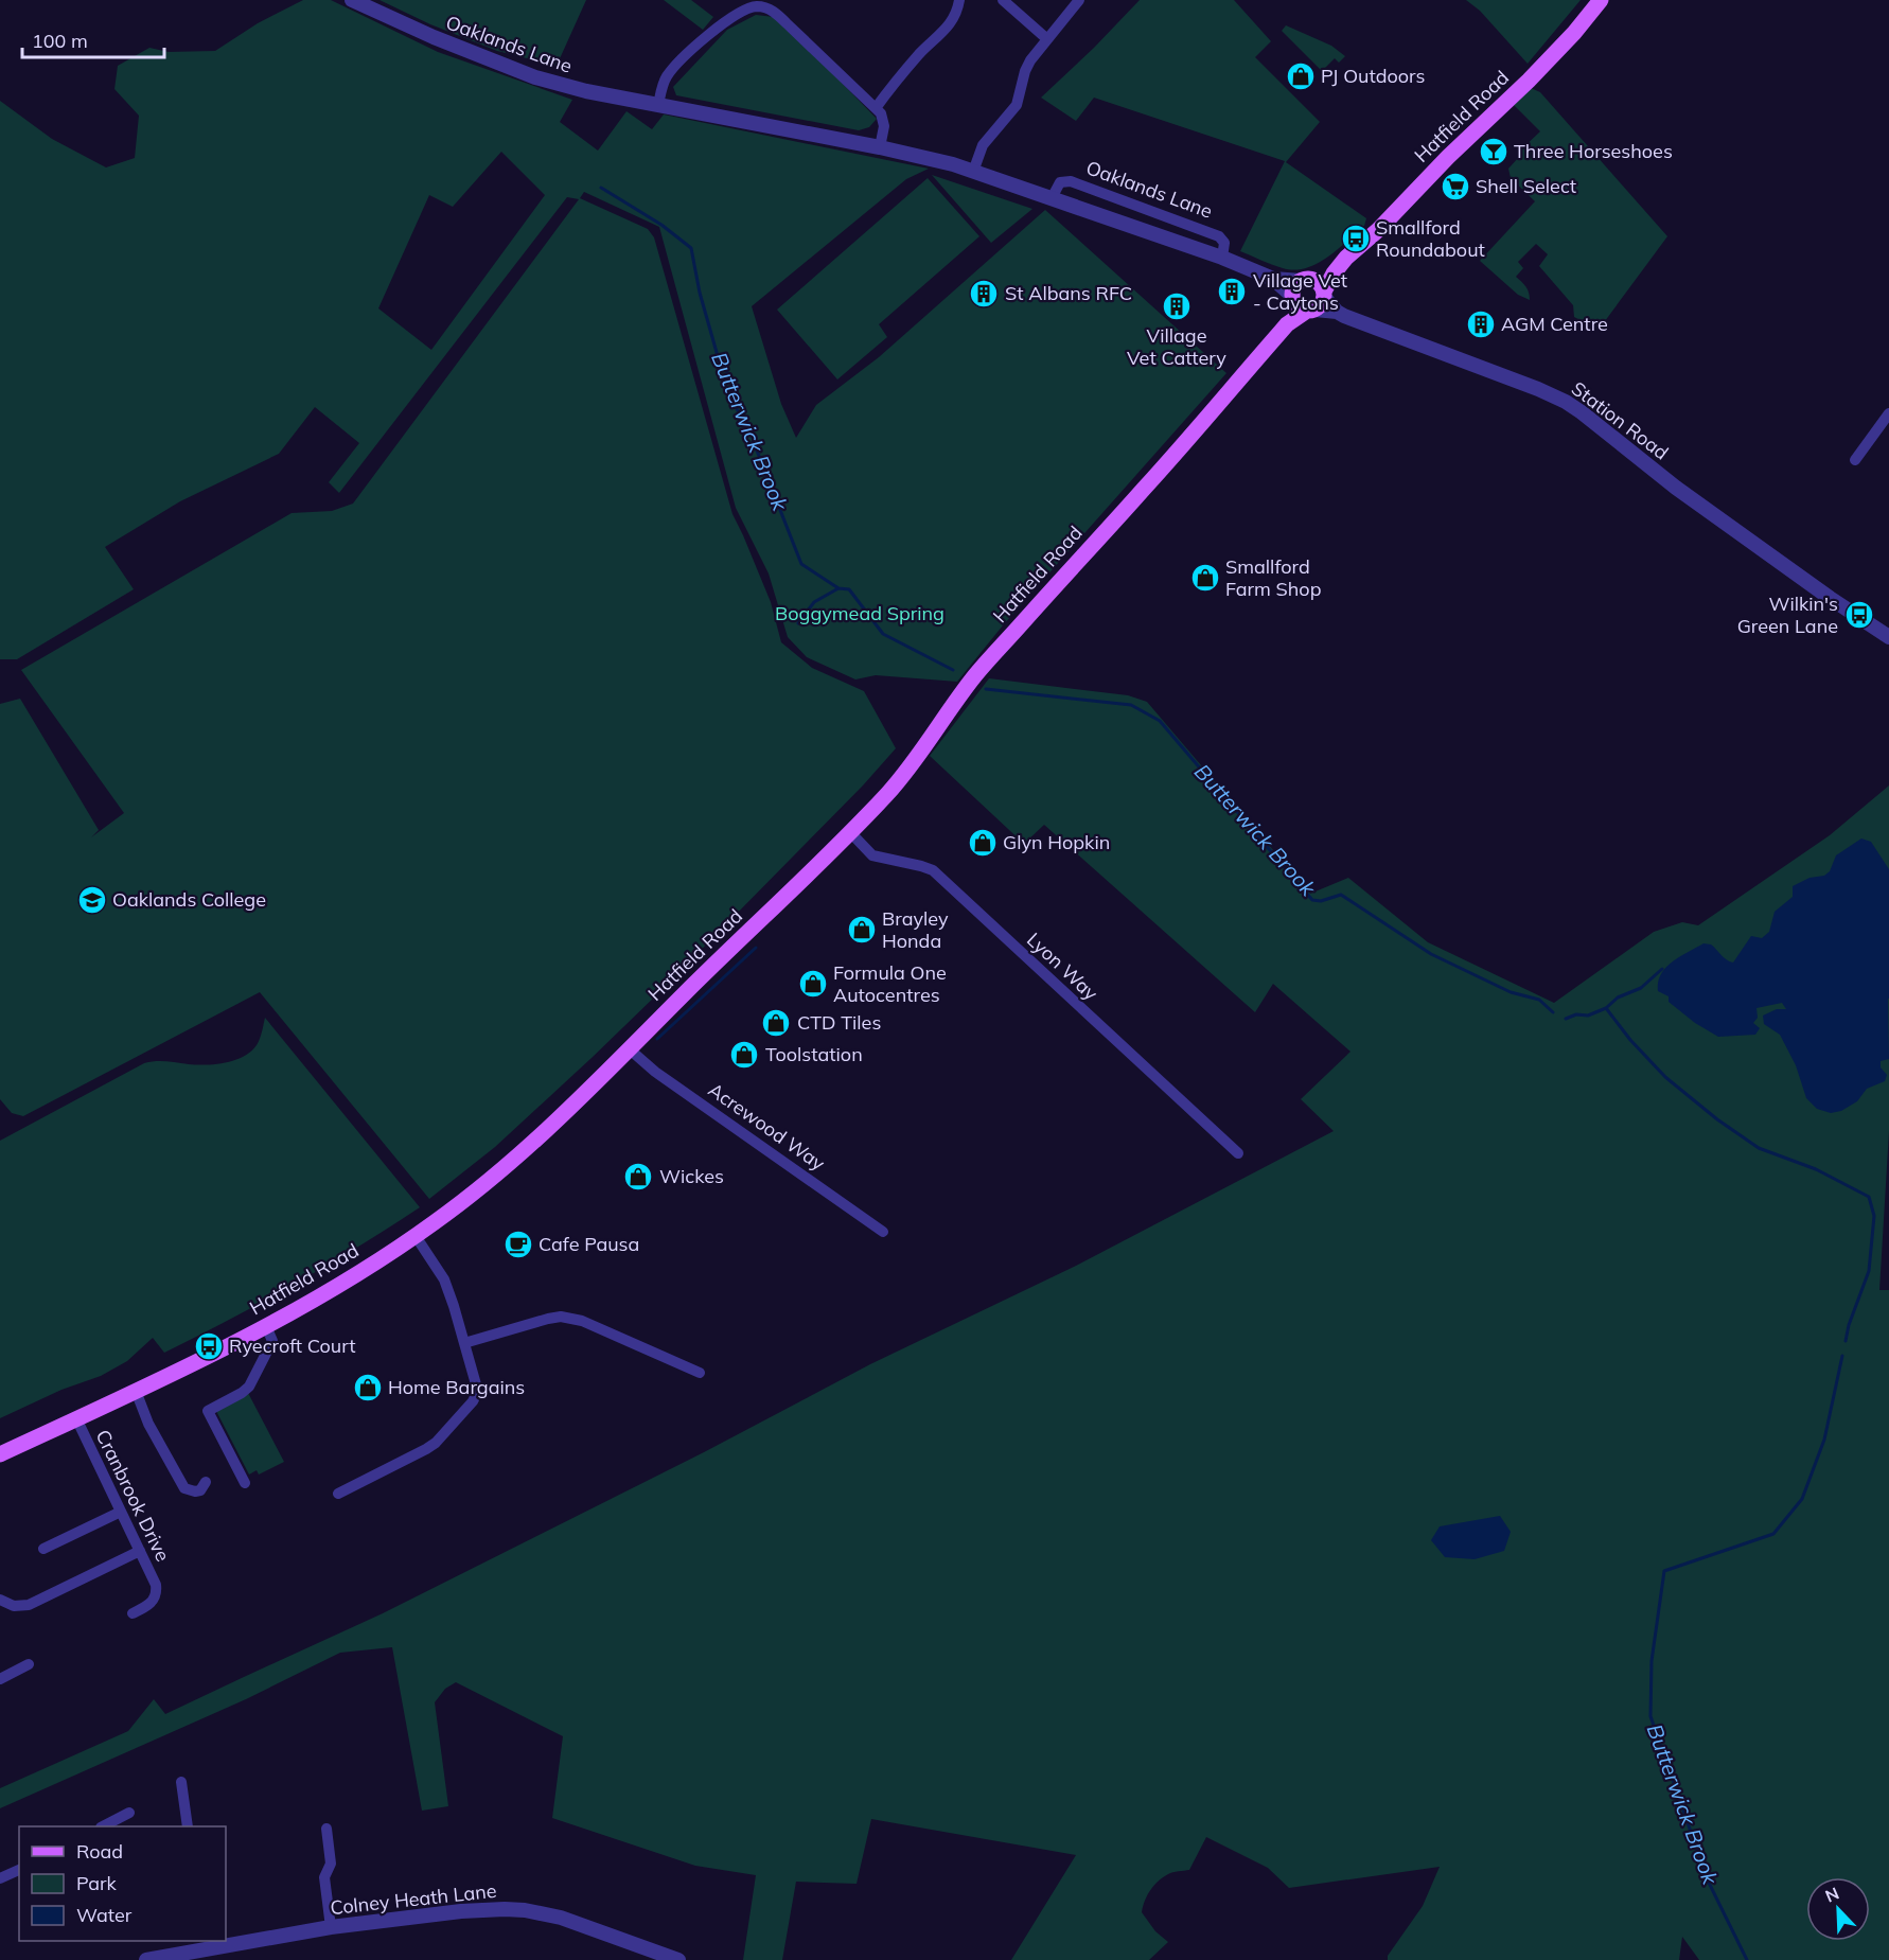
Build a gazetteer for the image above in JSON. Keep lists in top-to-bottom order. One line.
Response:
{"streets":{"main road":["Hatfield Road"],"street":["Oaklands Lane","Station Road","Lyon Way","Acrewood Way","Cranbrook Drive","Colney Heath Lane"]},"crossings":[["Oaklands Lane","Hatfield Road"],["Oaklands Lane","Station Road"],["Hatfield Road","Station Road"],["Hatfield Road","Lyon Way"],["Hatfield Road","Acrewood Way"],["Hatfield Road","Cranbrook Drive"]],"water":["Butterwick Brook"],"parks":["Boggymead Spring"],"places":{"shop":["PJ Outdoors","Smallford Farm Shop","Glyn Hopkin","Brayley Honda","Formula One Autocentres","CTD Tiles","Toolstation","Wickes","Home Bargains"],"bar":["Three Horseshoes"],"supermarket":["Shell Select"],"bus stop":["Smallford Roundabout","Wilkin's Green Lane","Ryecroft Court"],"building":["Village Vet - Caytons","St Albans RFC","Village Vet Cattery","AGM Centre"],"school or university":["Oaklands College"],"cafe":["Cafe Pausa"]},"legend":["Road","Park","Water"],"scale_bar":"100 m","north":"top left"}
